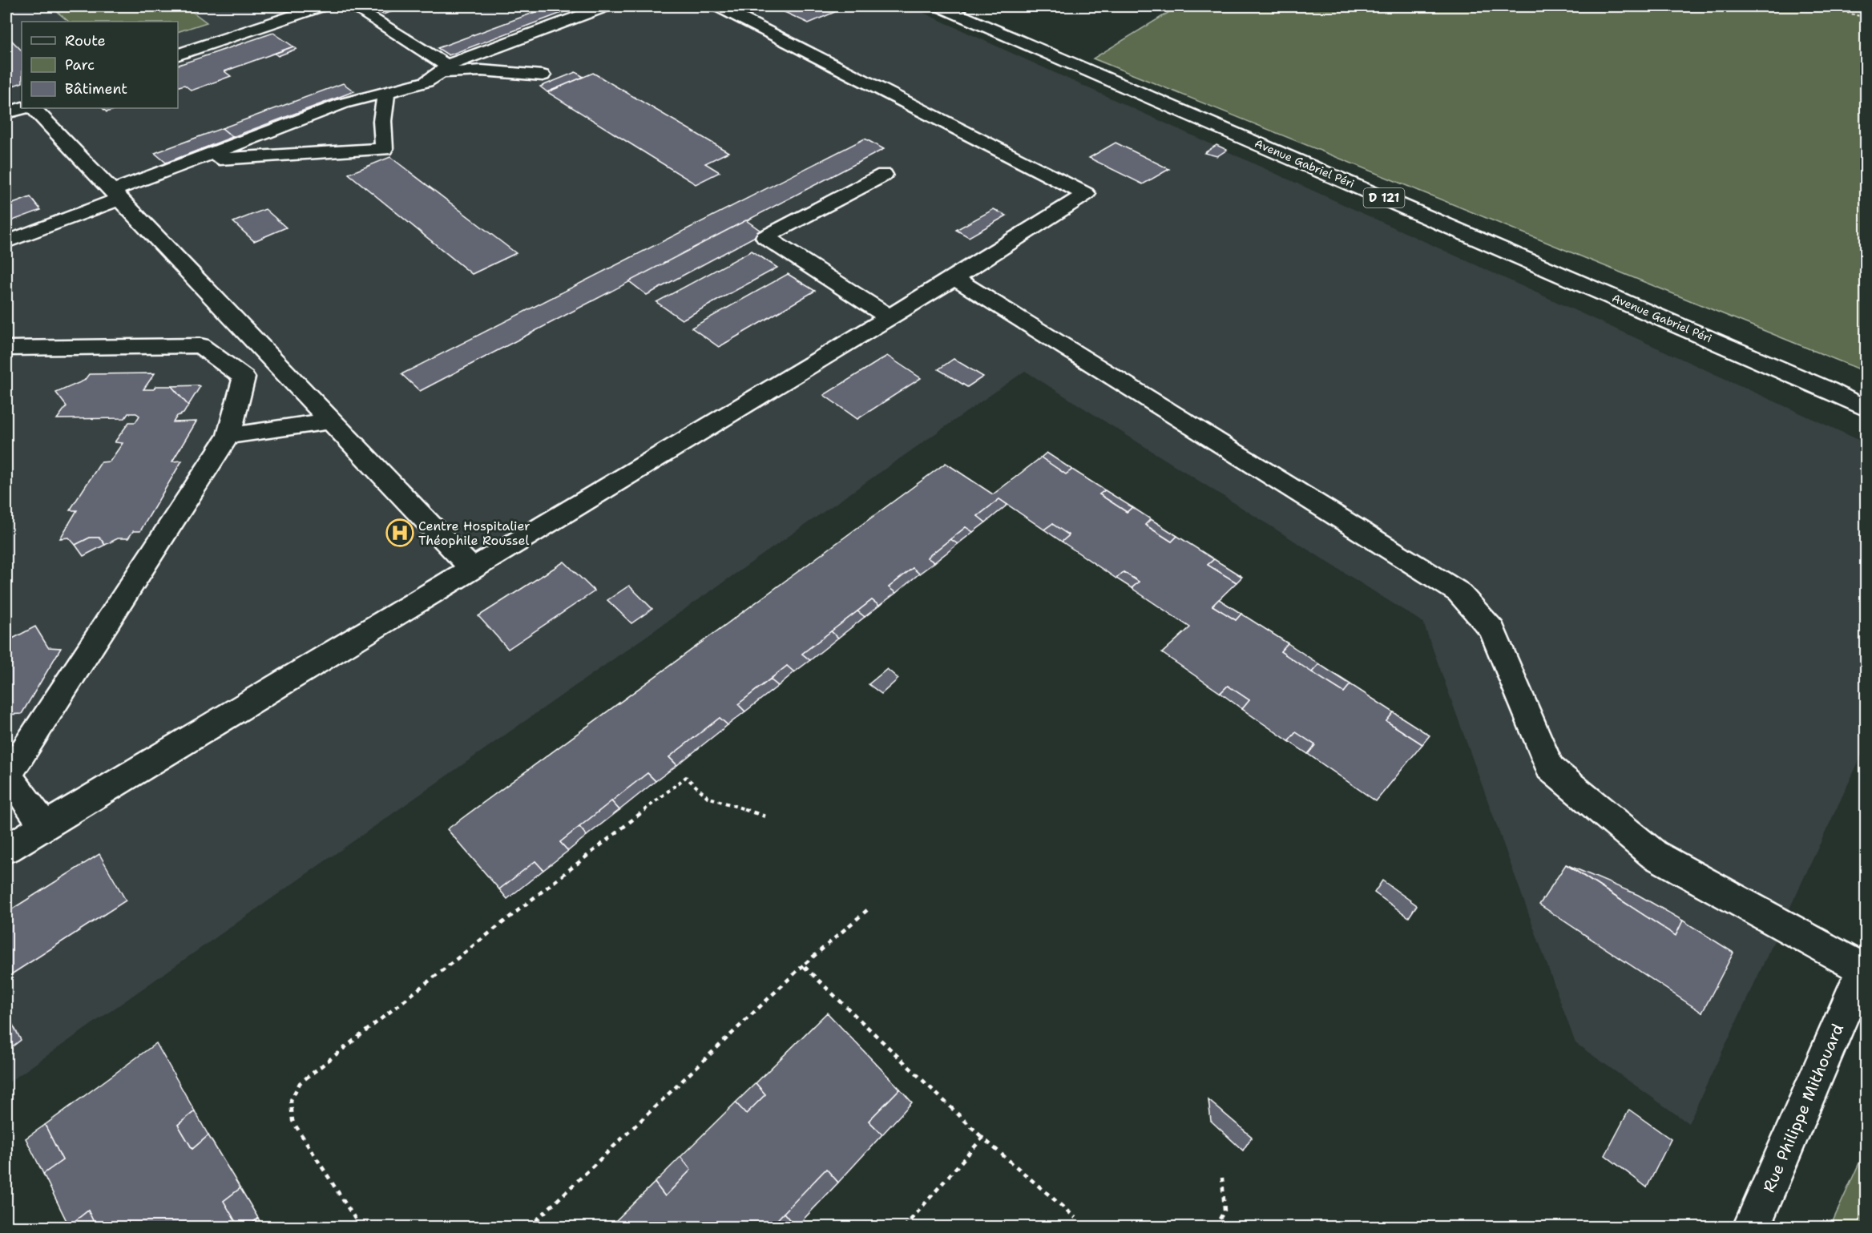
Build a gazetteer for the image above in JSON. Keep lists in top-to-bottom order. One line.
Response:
{"streets":{"main road":["Avenue Gabriel Péri","D 121","Rue Philippe Mithouard"]},"places":{"hospital":["Centre Hospitalier Théophile Roussel"]},"legend":["Route","Parc","Bâtiment"]}
